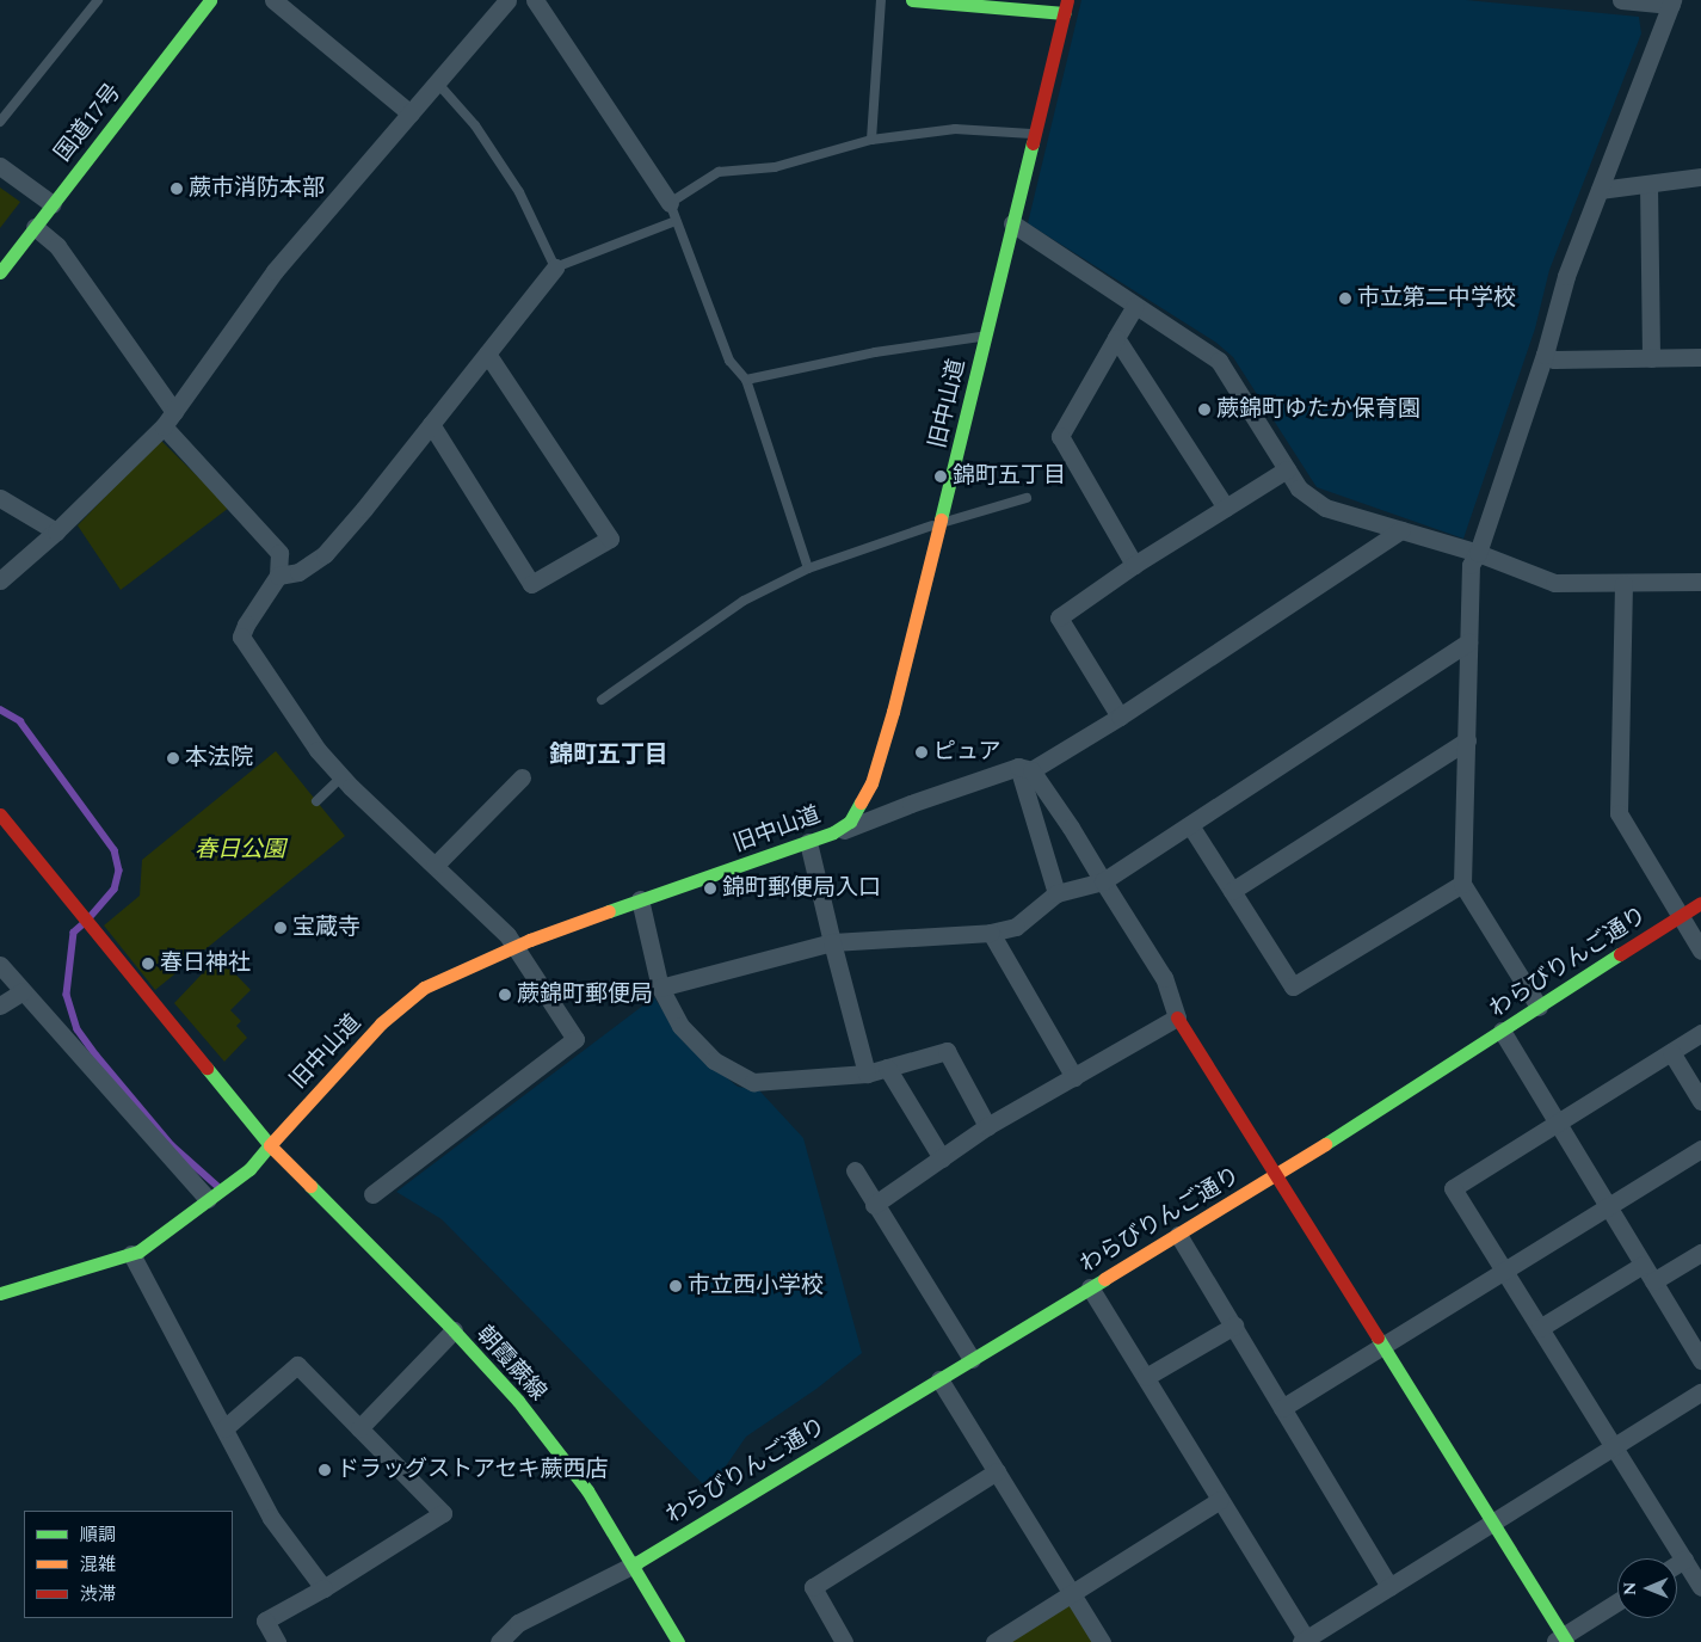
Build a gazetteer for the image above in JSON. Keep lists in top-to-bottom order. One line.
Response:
{"streets":{"main road":["国道17号","旧中山道","わらびりんご通り","朝霞蕨線"]},"crossings":[["旧中山道","朝霞蕨線"],["わらびりんご通り","朝霞蕨線"]],"districts":["錦町五丁目"],"parks":["春日公園"],"places":["蕨市消防本部","市立第二中学校","蕨錦町ゆたか保育園","錦町五丁目","ピュア","本法院","錦町郵便局入口","宝蔵寺","春日神社","蕨錦町郵便局","市立西小学校","ドラッグストアセキ蕨西店"],"legend":["順調","混雑","渋滞"],"north":"left"}
